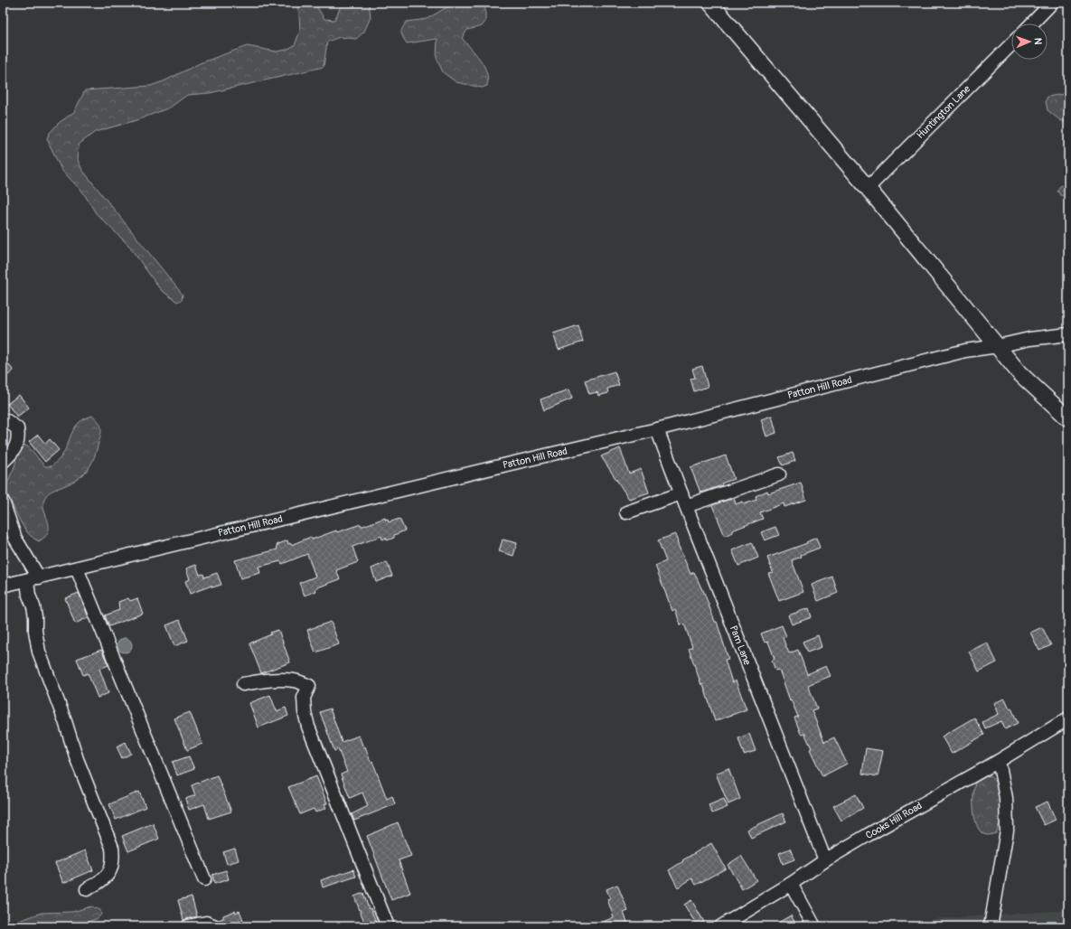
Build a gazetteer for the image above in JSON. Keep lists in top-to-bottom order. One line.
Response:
{"streets":{"street":["Huntington Lane","Patton Hill Road","Pam Lane","Cooks Hill Road"]},"crossings":[["Patton Hill Road","Pam Lane"],["Pam Lane","Cooks Hill Road"]],"north":"right"}
